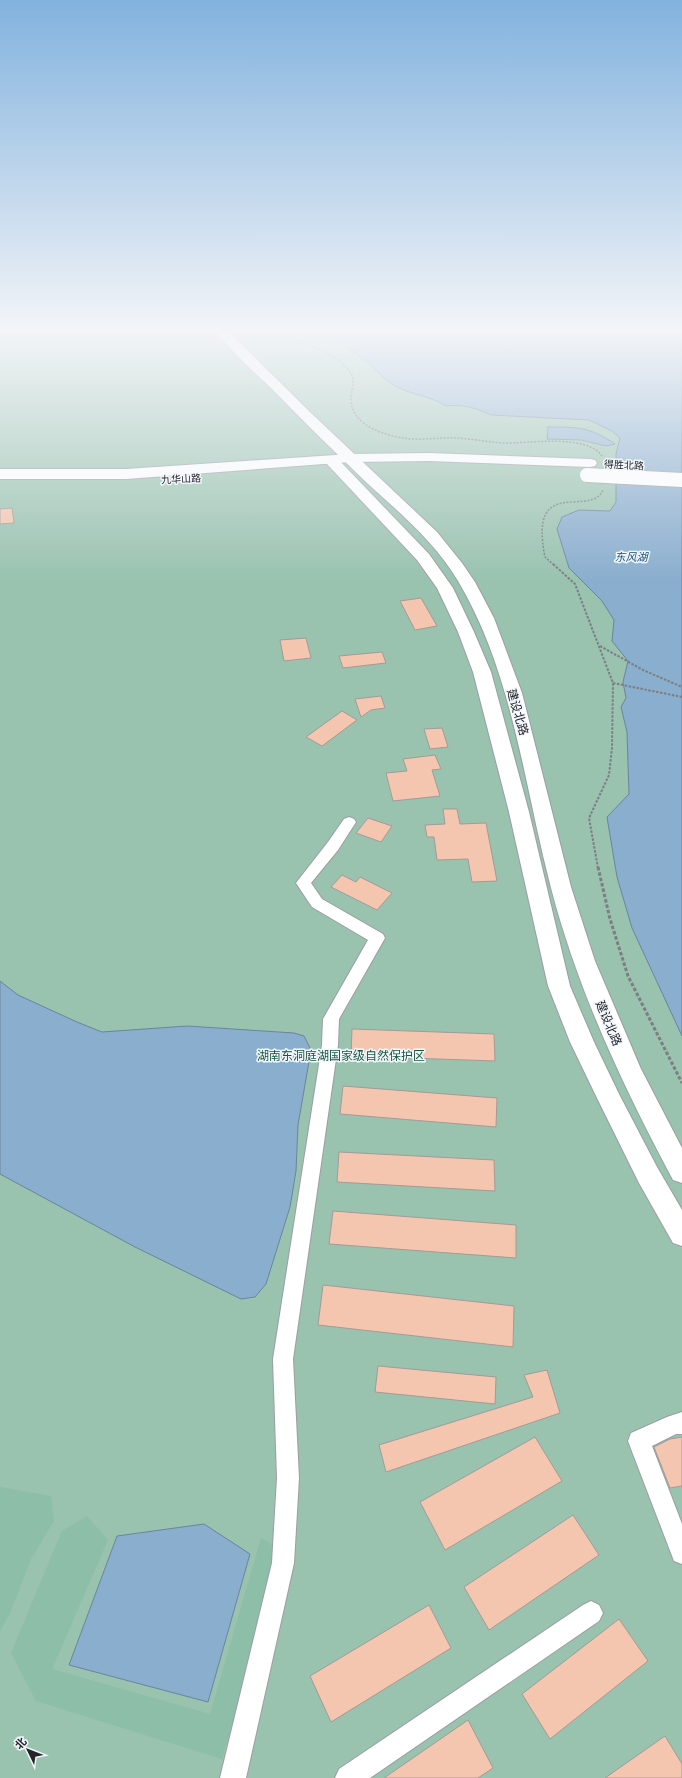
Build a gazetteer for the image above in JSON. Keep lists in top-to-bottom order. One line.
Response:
{"streets":{"main road":["得胜北路","九华山路","建设北路"]},"crossings":[["得胜北路","九华山路"],["得胜北路","建设北路"],["九华山路","建设北路"]],"water":["东风湖"],"parks":["湖南东洞庭湖国家级自然保护区"],"north":"top left"}
